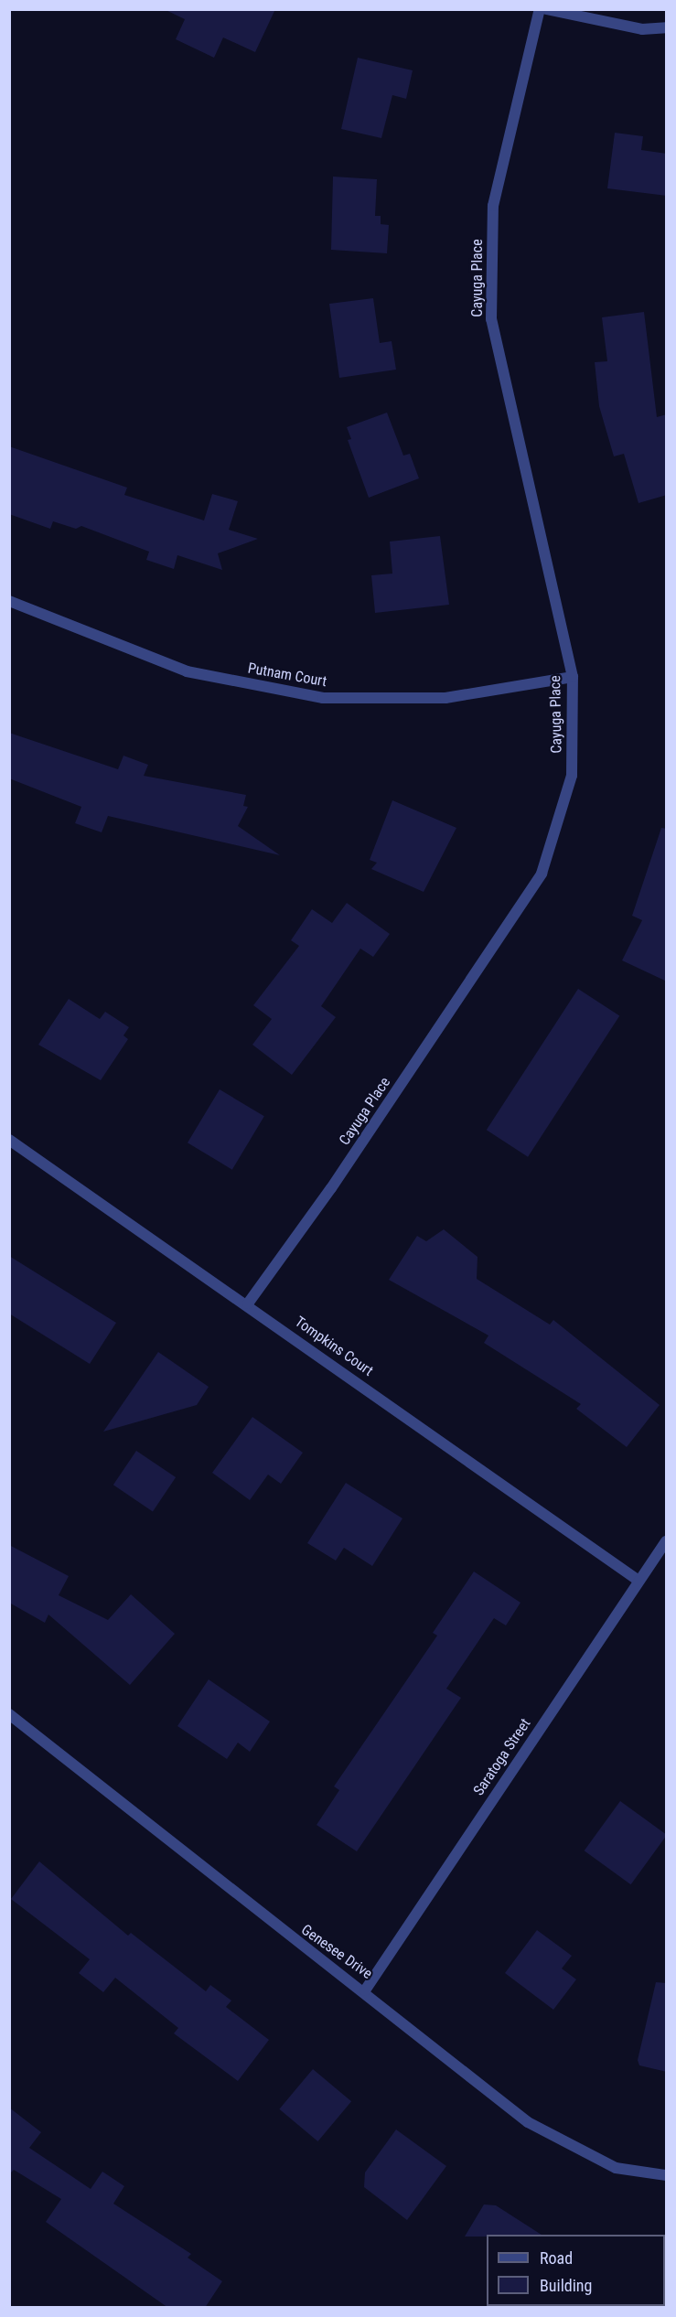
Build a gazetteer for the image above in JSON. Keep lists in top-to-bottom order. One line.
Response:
{"streets":{"street":["Cayuga Place","Putnam Court","Tompkins Court","Saratoga Street","Genesee Drive"]},"crossings":[["Cayuga Place","Putnam Court"],["Cayuga Place","Tompkins Court"],["Tompkins Court","Saratoga Street"],["Saratoga Street","Genesee Drive"]],"legend":["Road","Building"]}
